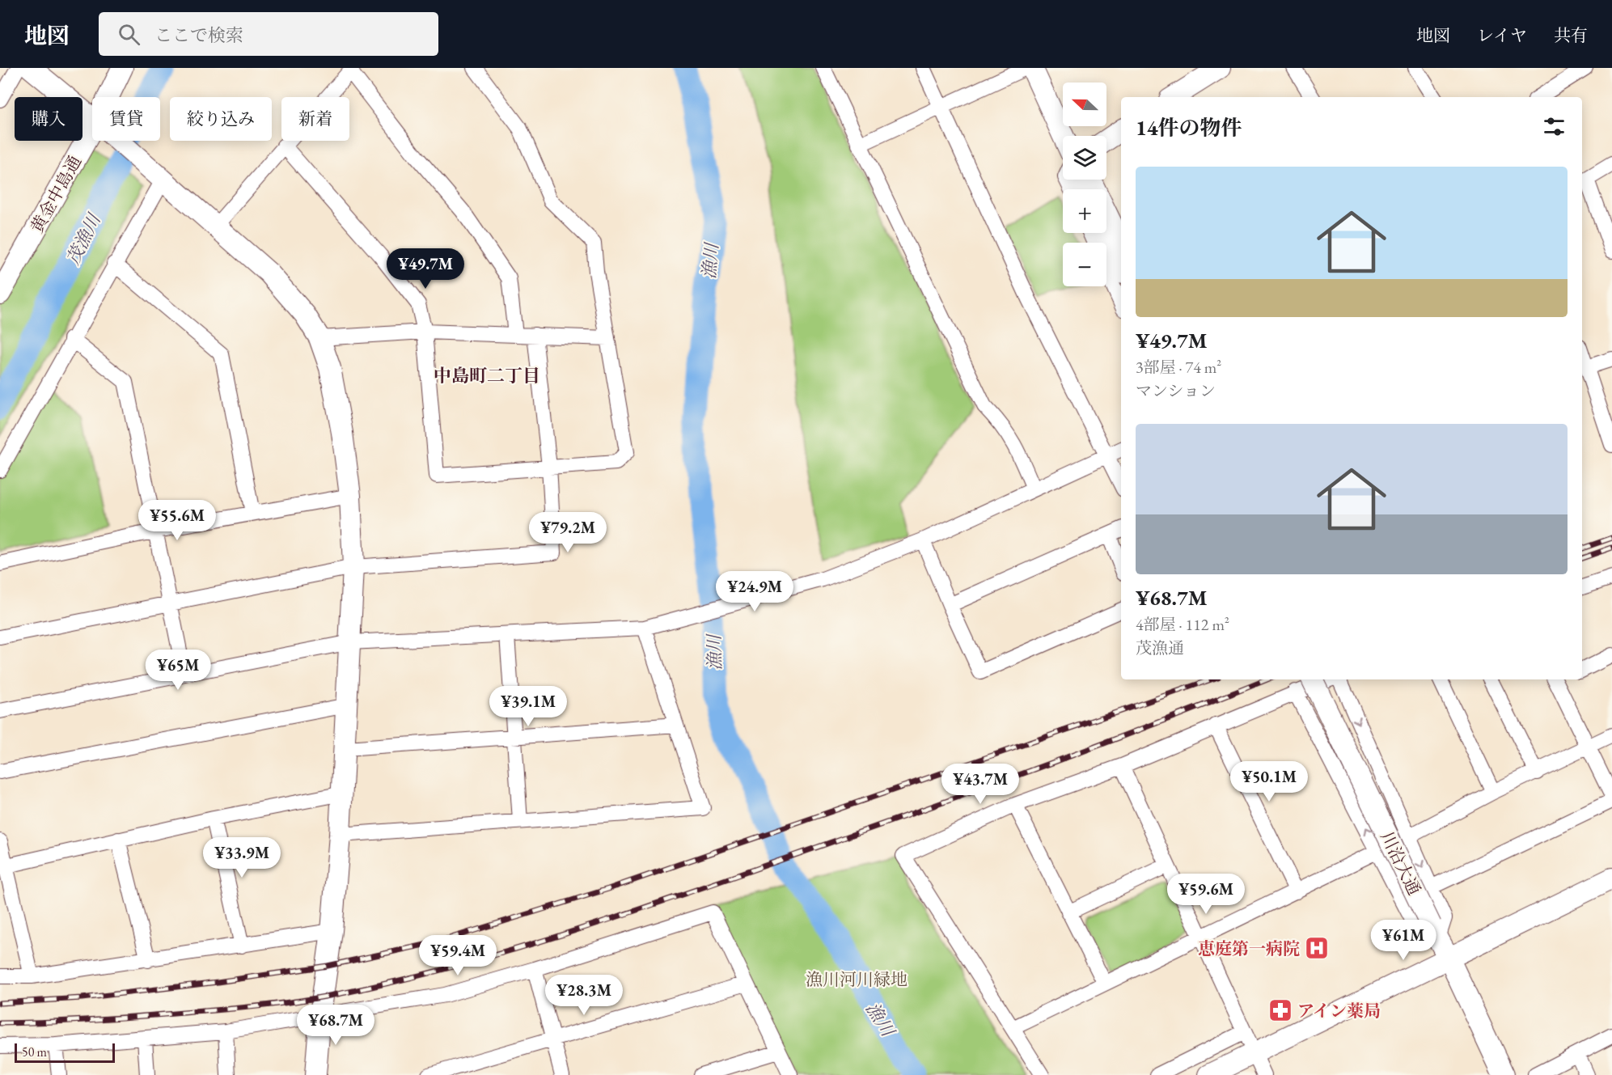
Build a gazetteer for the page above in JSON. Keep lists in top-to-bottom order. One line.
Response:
{"streets":{"street":["黄金中島通","川沿大通"]},"districts":["中島町二丁目"],"water":["茂漁川","漁川"],"parks":["漁川河川緑地"],"places":{"hospital":["恵庭第一病院"],"pharmacy":["アイン薬局"]},"scale_bar":"50 m","north":"left","page":{"header":"地図","search":"ここで検索","nav":["地図","レイヤ","共有"],"map_buttons":["+","−"],"chip":["購入","賃貸","絞り込み","新着"],"heading":"14件の物件","list":[{"name":"¥49.7M","note":"3部屋 · 74 m² · マンション"},{"name":"¥68.7M","note":"4部屋 · 112 m² · 茂漁通"}],"price":["¥49.7M","¥55.6M","¥79.2M","¥24.9M","¥65M","¥39.1M","¥50.1M","¥43.7M","¥33.9M","¥59.6M","¥61M","¥59.4M","¥28.3M","¥68.7M"],"scale":"50 m"}}
